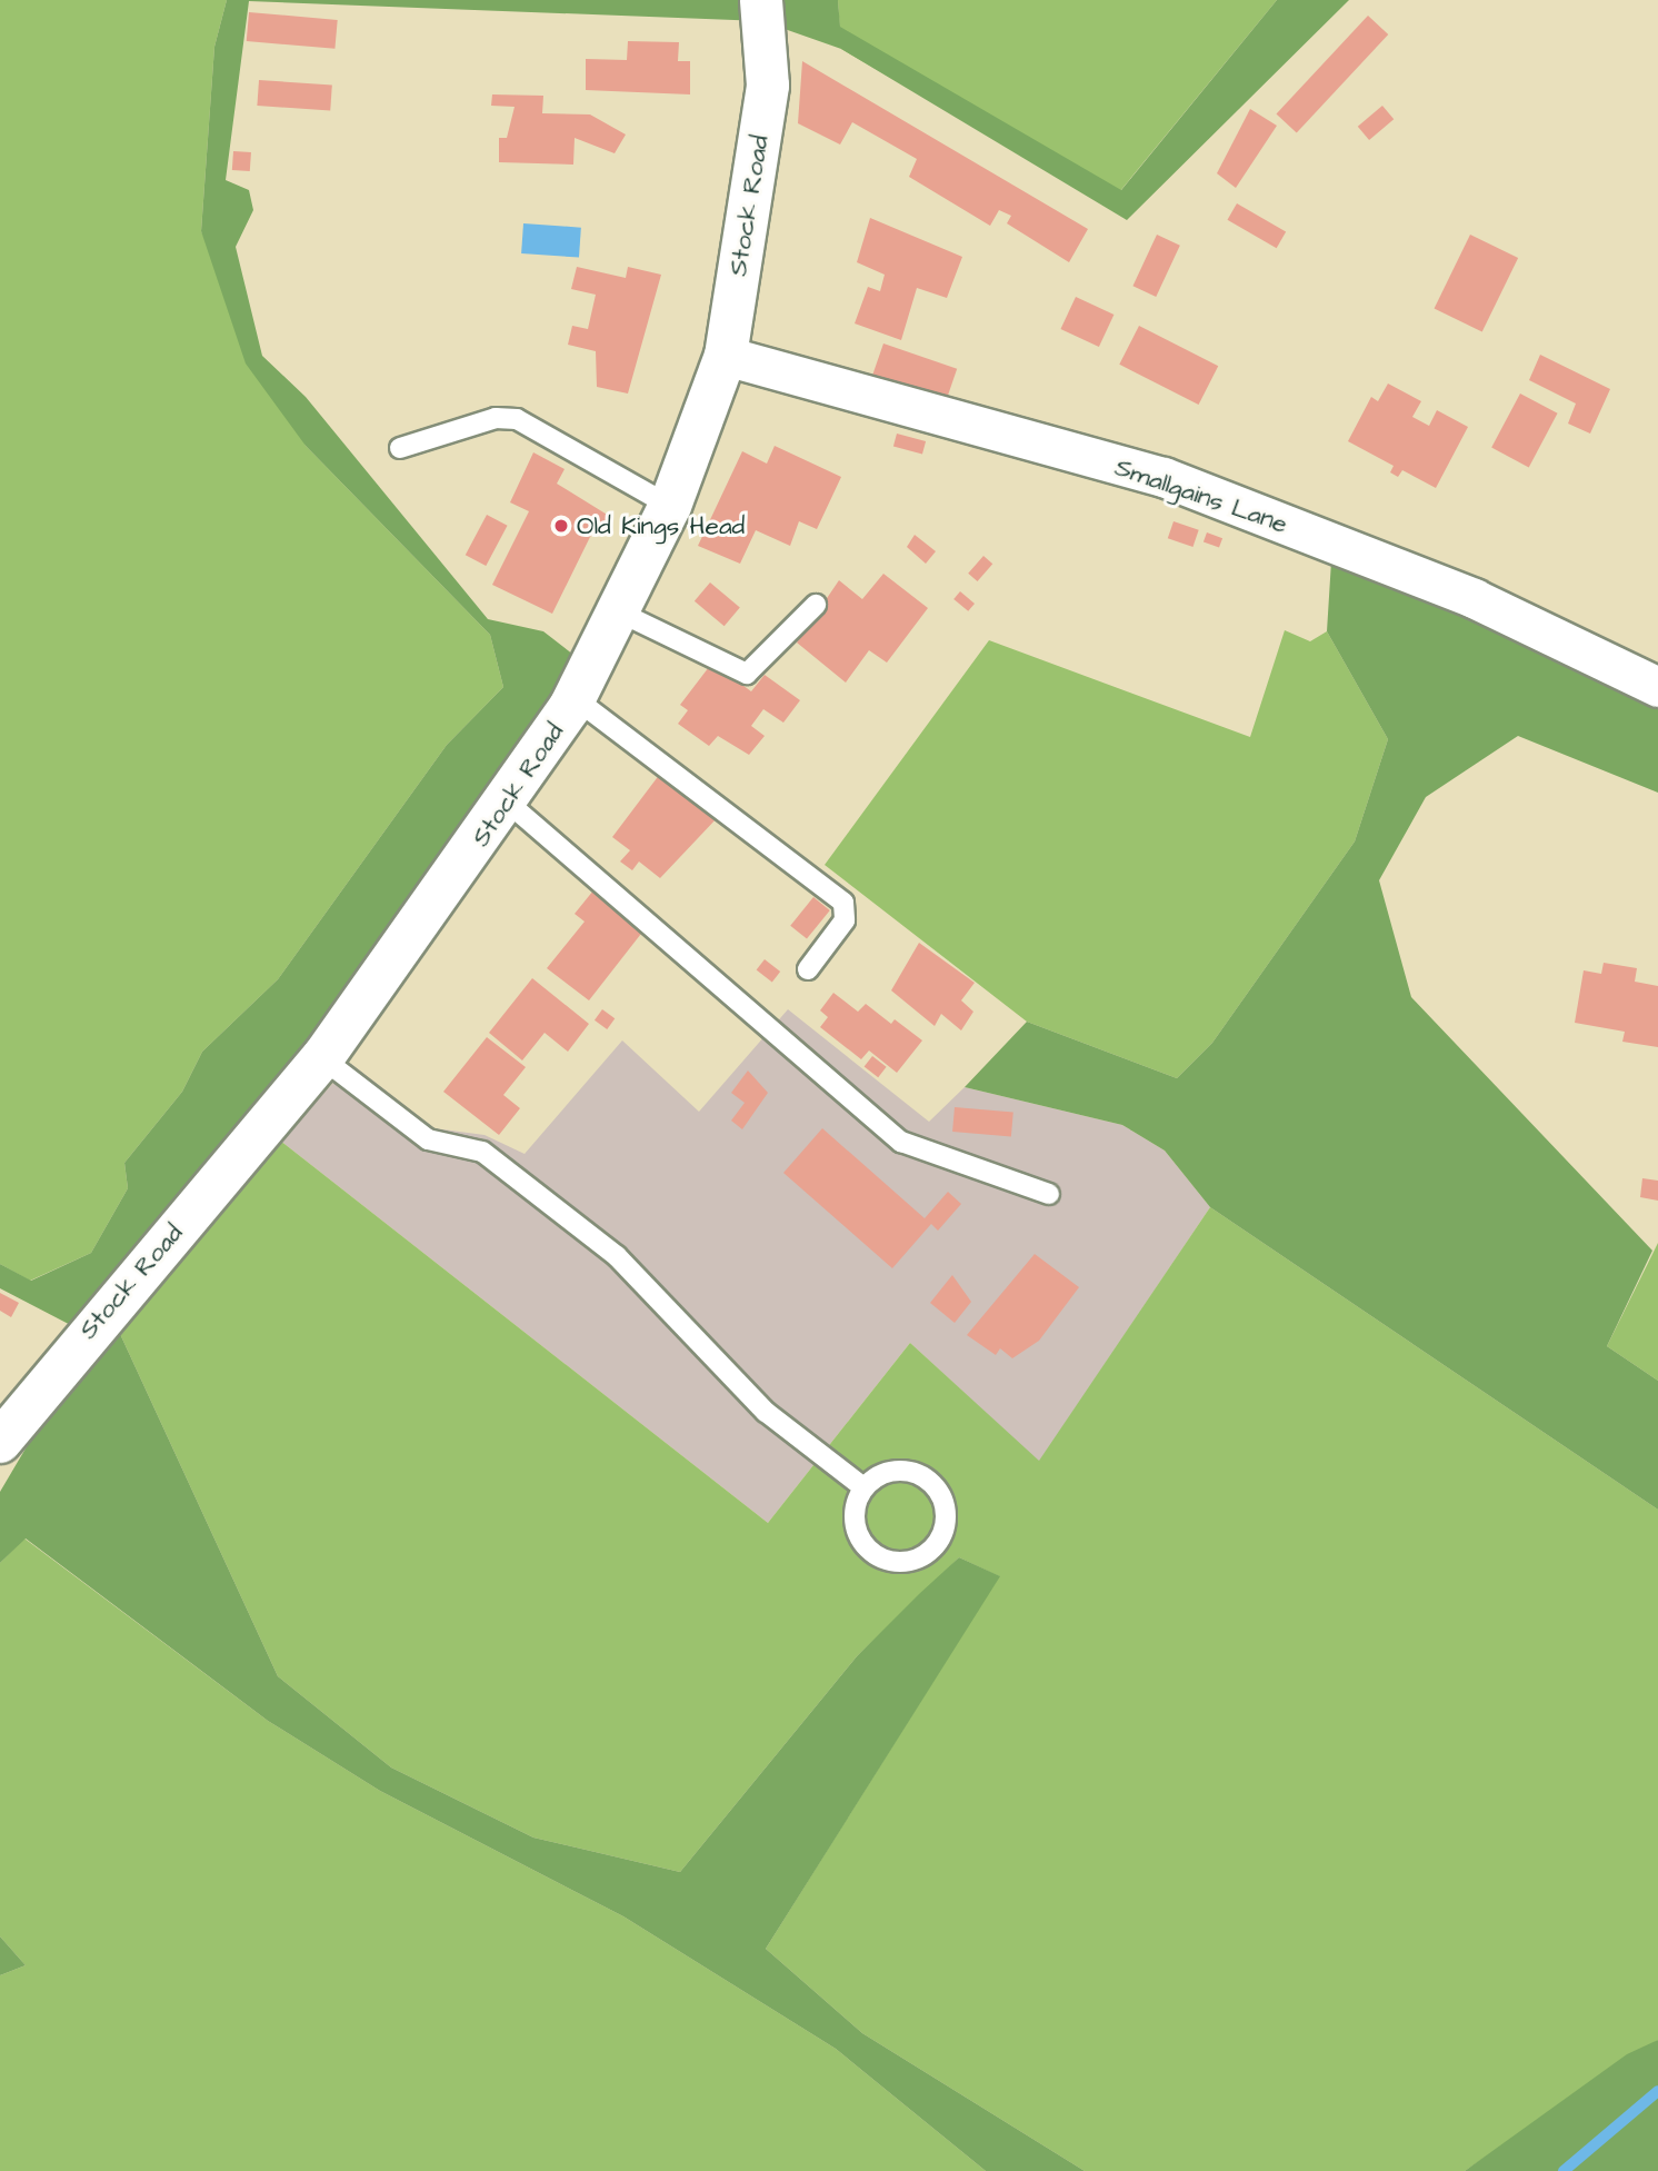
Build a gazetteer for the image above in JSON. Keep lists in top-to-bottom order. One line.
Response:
{"streets":{"main road":["Stock Road"],"street":["Smallgains Lane"]},"crossings":[["Stock Road","Smallgains Lane"]],"places":["Old Kings Head"]}
